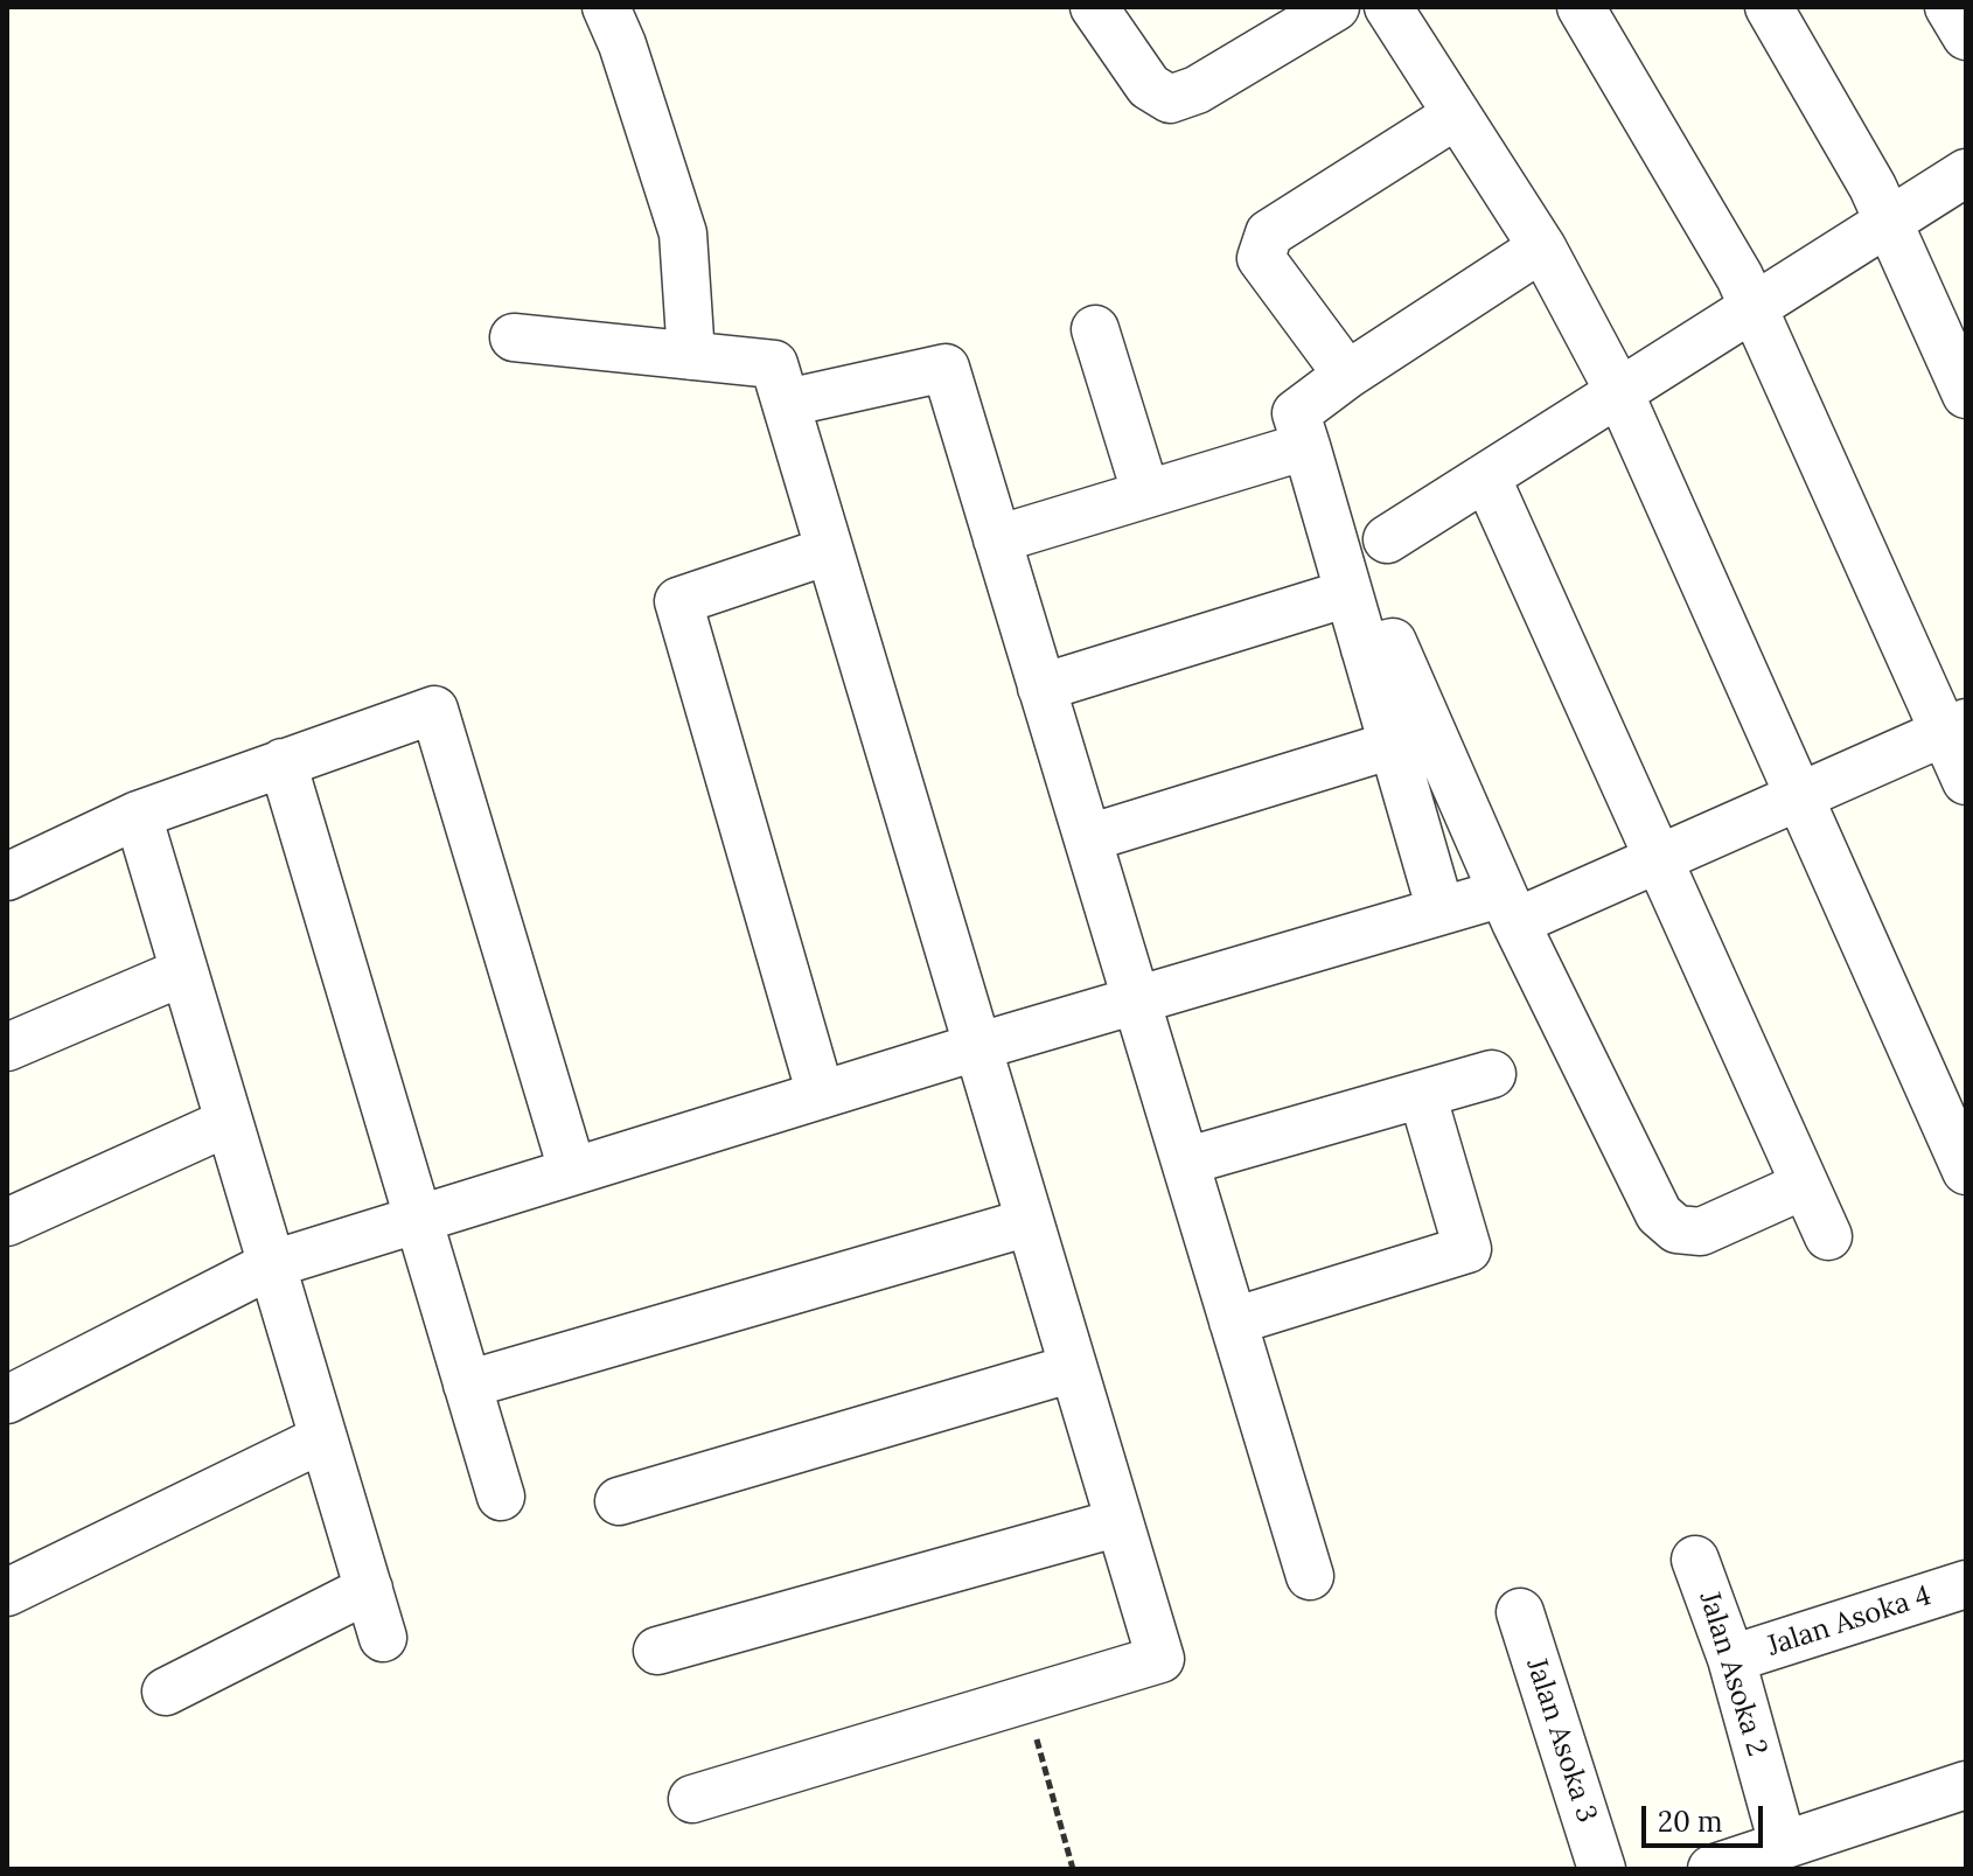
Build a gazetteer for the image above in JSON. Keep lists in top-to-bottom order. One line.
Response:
{"streets":{"street":["Jalan Asoka 4","Jalan Asoka 2","Jalan Asoka 3"]},"crossings":[["Jalan Asoka 4","Jalan Asoka 2"]],"scale_bar":"20 m"}
